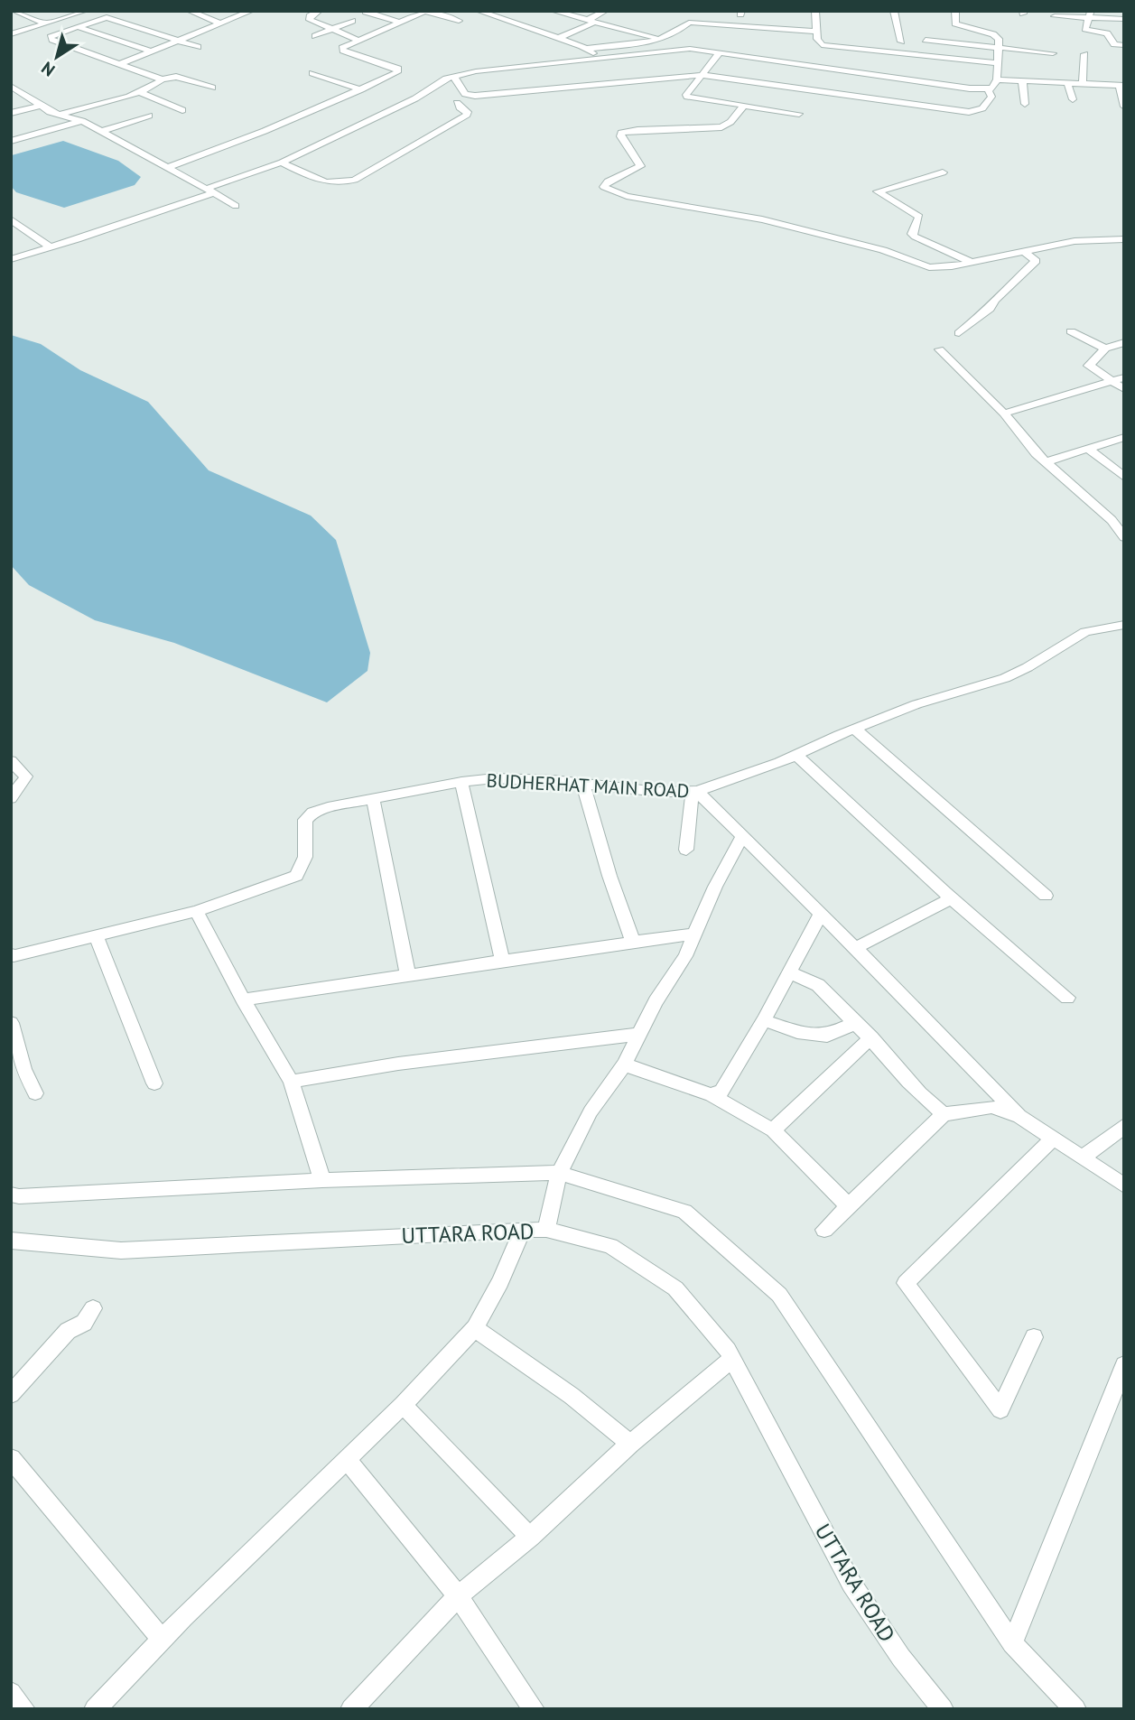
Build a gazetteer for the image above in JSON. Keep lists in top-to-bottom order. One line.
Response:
{"streets":{"street":["BUDHERHAT MAIN ROAD","UTTARA ROAD"]},"north":"bottom left"}
